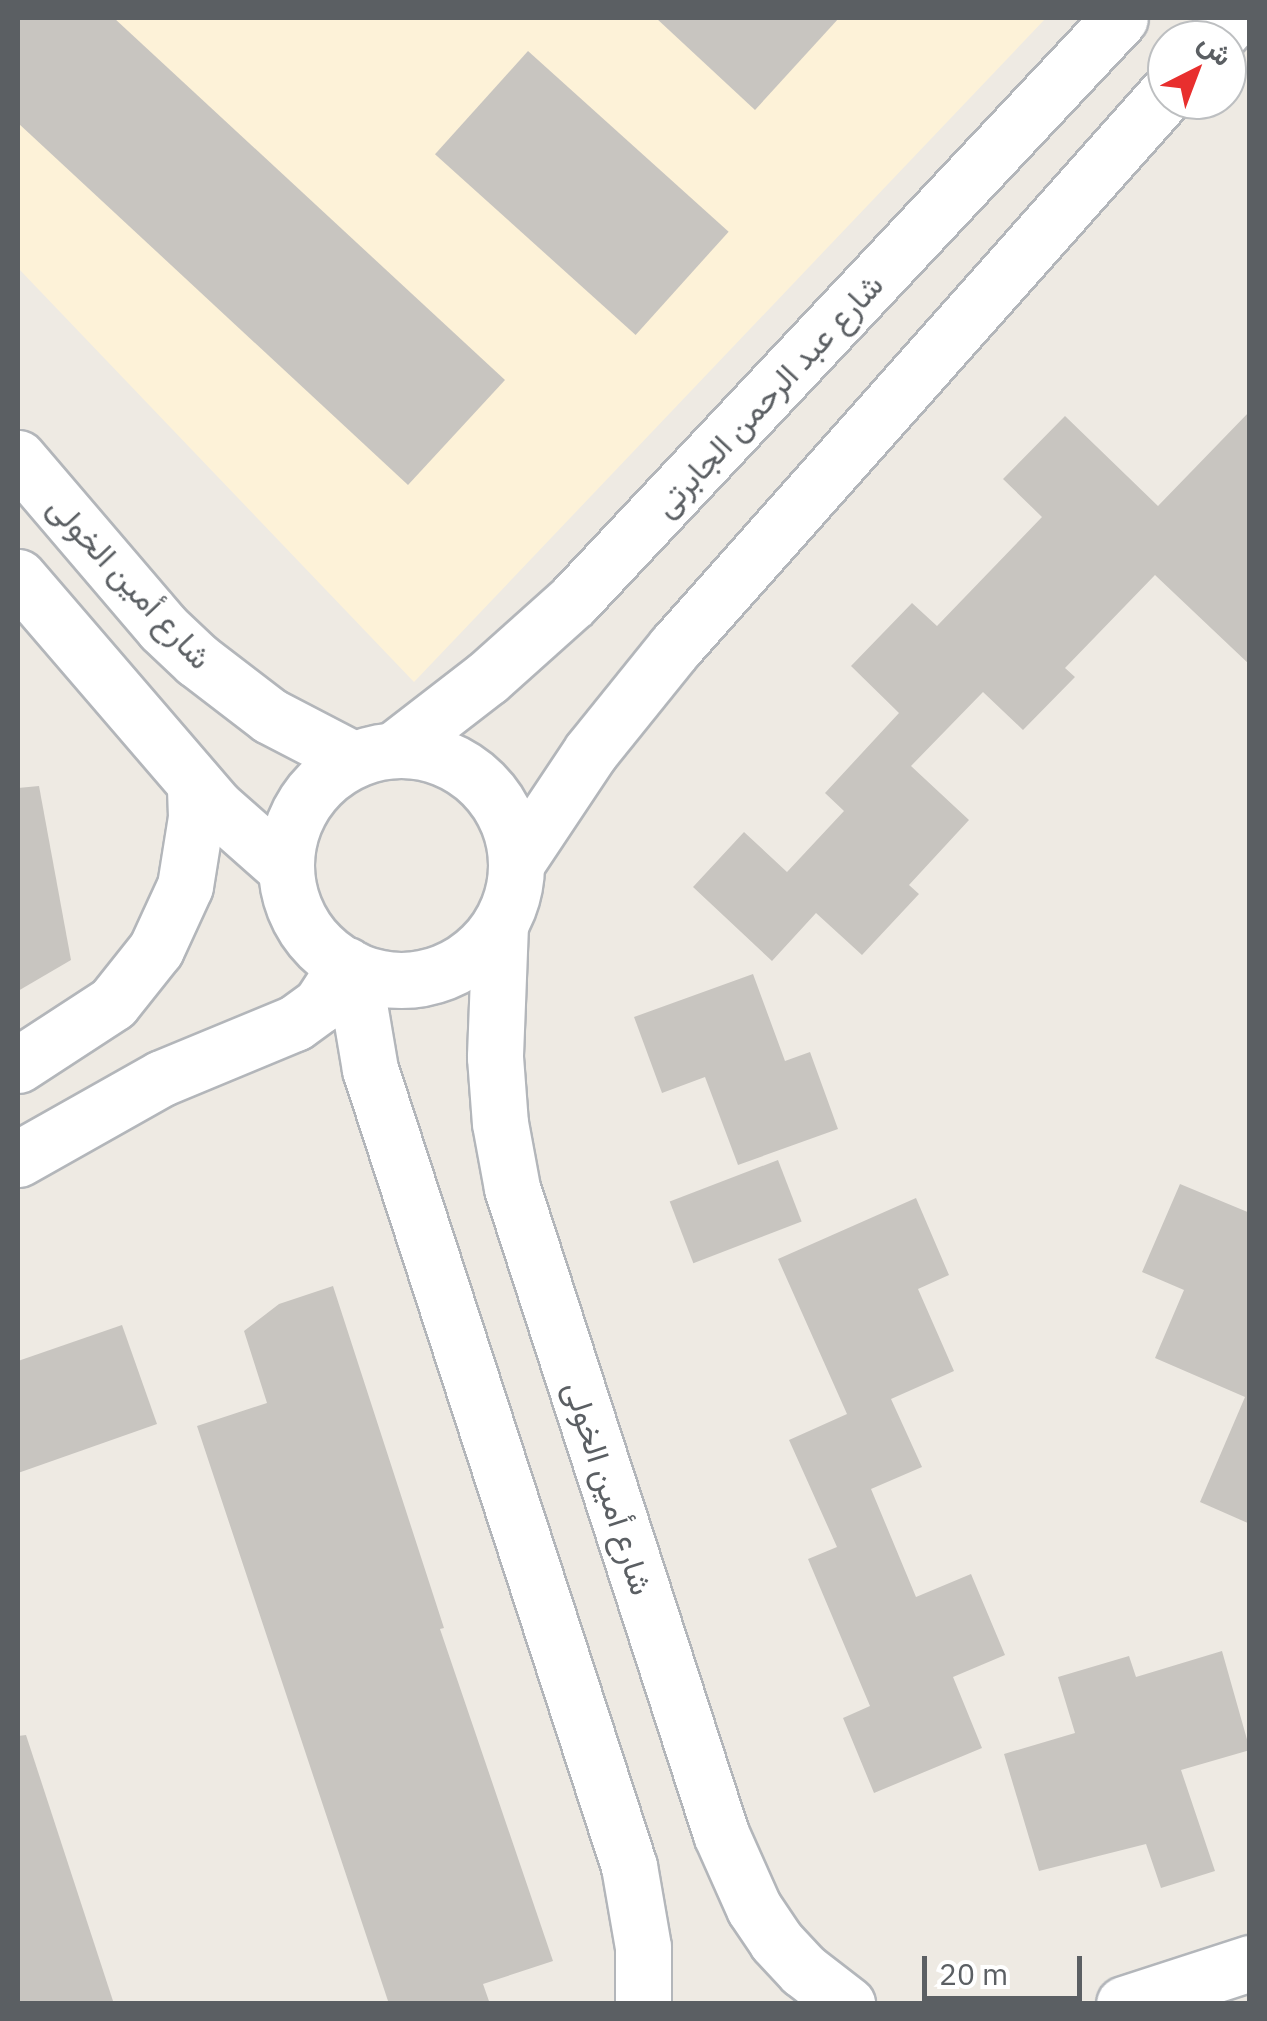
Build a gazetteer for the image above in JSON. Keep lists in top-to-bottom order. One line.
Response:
{"streets":{"street":["شارع عبد الرحمن الجابرتى","شارع أمين الخولى"]},"crossings":[["شارع عبد الرحمن الجابرتى","شارع أمين الخولى"]],"scale_bar":"20 m","north":"top right"}
